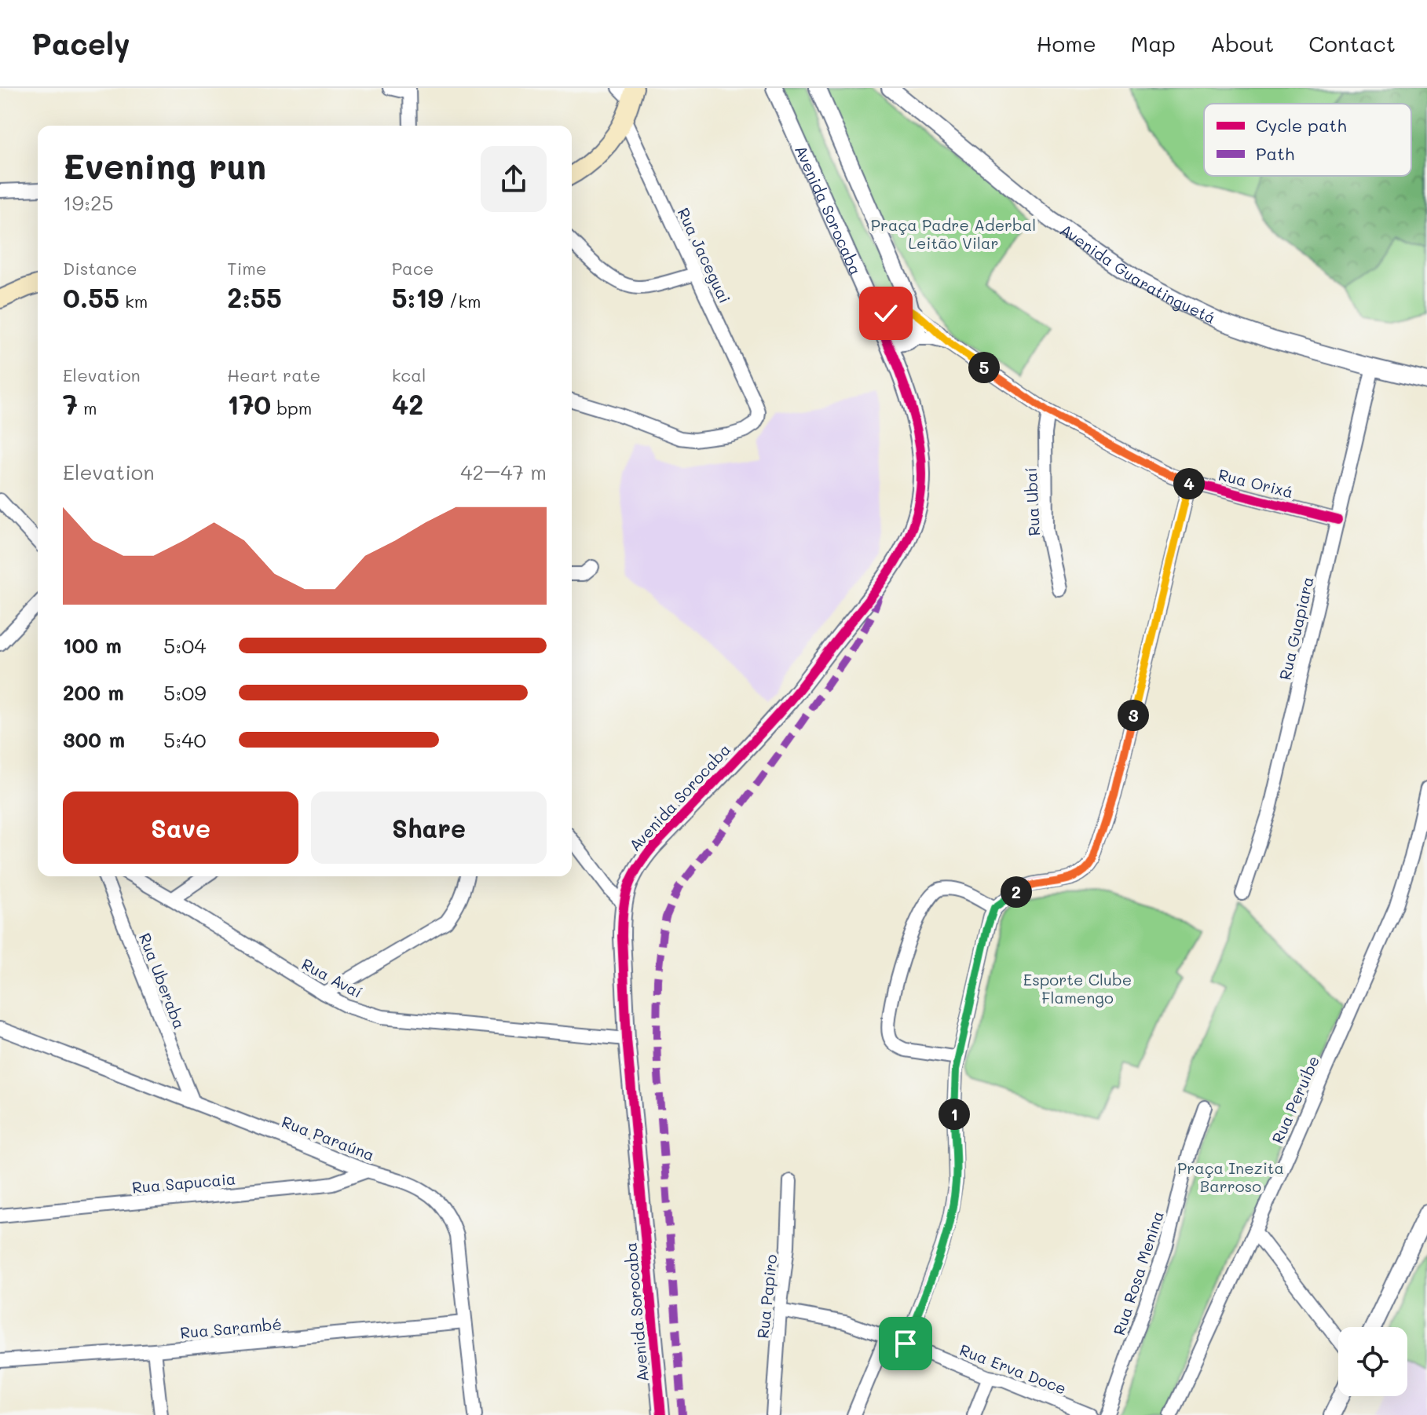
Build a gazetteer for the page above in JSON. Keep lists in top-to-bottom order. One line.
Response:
{"streets":{"street":["Avenida Sorocaba","Rua Jaceguai","Avenida Guaratinguetá","Rua Orixá","Rua Ubaí","Rua Guapiara","Rua Avaí","Rua Uberaba","Rua Peruíbe","Rua Paraúna","Rua Sapucaia","Rua Rosa Menina","Rua Papiro","Rua Sarambé","Rua Erva Doce"]},"crossings":[["Avenida Sorocaba","Rua Orixá"],["Avenida Sorocaba","Rua Avaí"],["Avenida Guaratinguetá","Rua Guapiara"],["Rua Orixá","Rua Ubaí"],["Rua Orixá","Rua Guapiara"],["Rua Uberaba","Rua Paraúna"],["Rua Paraúna","Rua Sapucaia"],["Rua Paraúna","Rua Sarambé"],["Rua Papiro","Rua Erva Doce"]],"parks":["Praça Padre Aderbal Leitão Vilar","Esporte Clube Flamengo","Praça Inezita Barroso"],"legend":["Cycle path","Path"],"page":{"header":"Pacely","nav":["Home","Map","About","Contact"],"heading":["Evening run","19:25"],"stats":[["Distance","0.55 km"],["Time","2:55"],["Pace","5:19 /km"],["Elevation","7 m"],["Heart rate","170 bpm"],["kcal","42"]],"pins":["5","4","3","2","1"],"chart":["Elevation","42–47 m"],"list":[{"name":"100 m","note":"5:04"},{"name":"200 m","note":"5:09"},{"name":"300 m","note":"5:40"}],"buttons":["Save","Share"]}}
